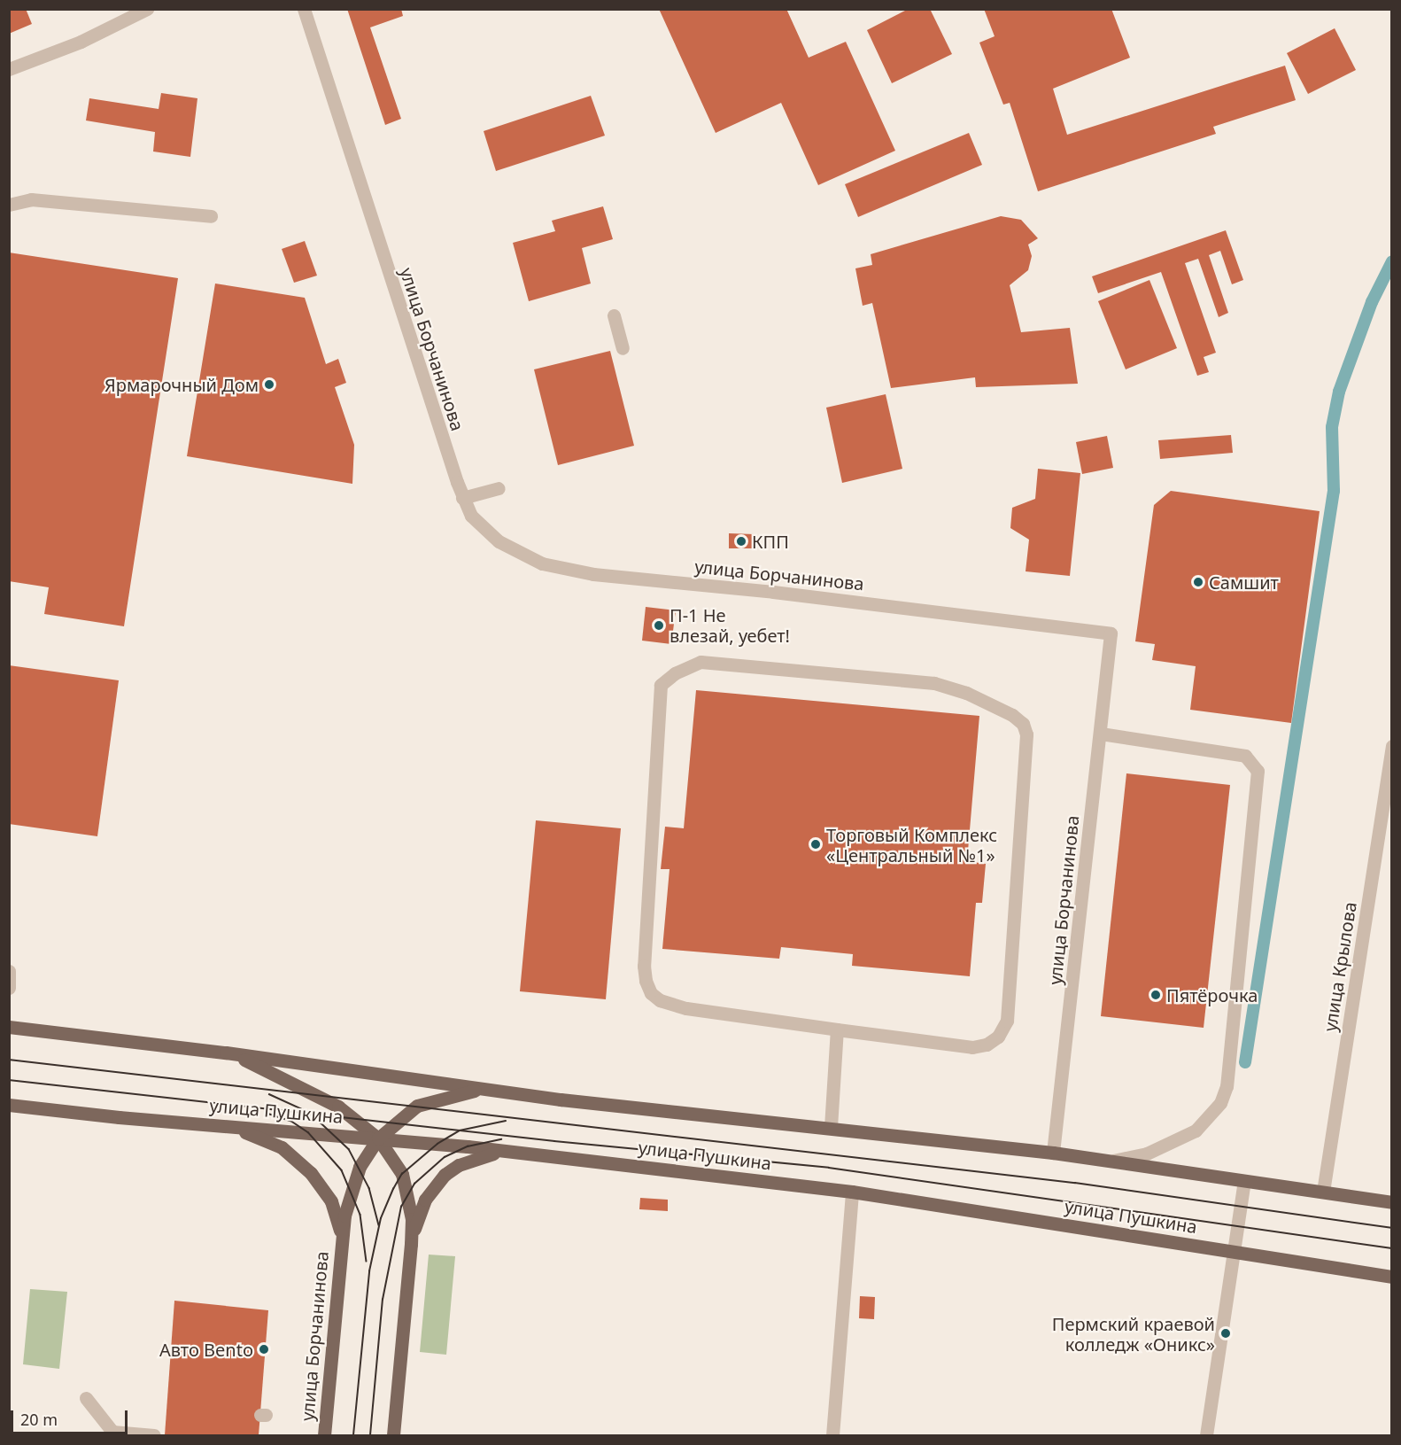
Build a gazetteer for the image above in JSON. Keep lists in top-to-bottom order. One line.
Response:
{"streets":{"main road":["улица Борчанинова","улица Пушкина"],"street":["улица Крылова"]},"crossings":[["улица Борчанинова","улица Пушкина"]],"places":["Ярмарочный Дом","КПП","Самшит","П-1 Не влезай, уебет!","Торговый Комплекс «Центральный №1»","Пятёрочка","Пермский краевой колледж «Оникс»","Авто Bento"],"scale_bar":"20 m"}
